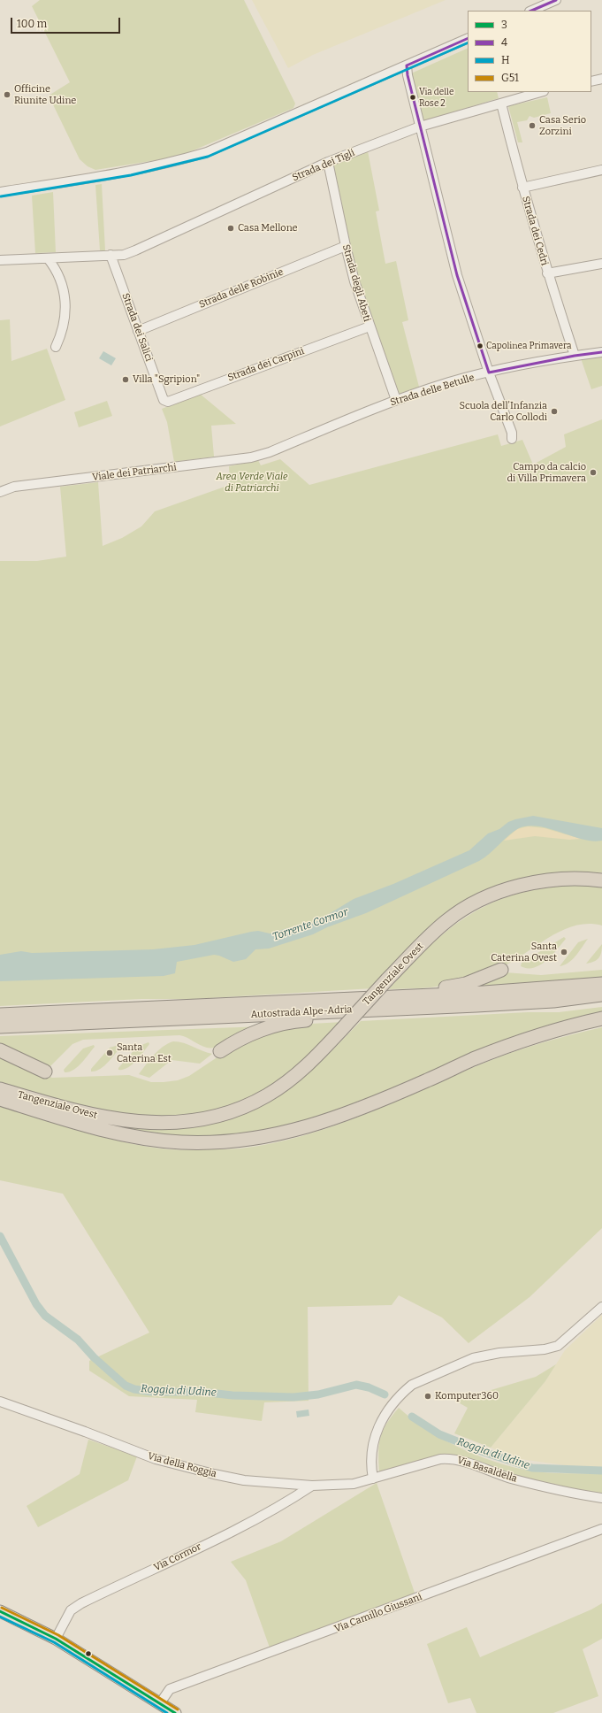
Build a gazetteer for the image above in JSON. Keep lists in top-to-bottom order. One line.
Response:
{"streets":{"highway":["Tangenziale Ovest","Autostrada Alpe-Adria"],"street":["Strada dei Tigli","Strada dei Cedri","Strada degli Abeti","Strada delle Robinie","Strada dei Salici","Strada dei Carpini","Strada delle Betulle","Viale dei Patriarchi","Via della Roggia","Via Basaldella","Via Cormor","Via Camillo Giussani"]},"crossings":[["Strada dei Tigli","Strada dei Cedri"],["Strada dei Tigli","Strada degli Abeti"],["Strada dei Tigli","Strada dei Salici"],["Strada dei Cedri","Strada delle Betulle"],["Strada degli Abeti","Strada delle Robinie"],["Strada degli Abeti","Strada dei Carpini"],["Strada degli Abeti","Strada delle Betulle"],["Strada delle Robinie","Strada dei Salici"],["Strada dei Salici","Strada dei Carpini"],["Strada delle Betulle","Viale dei Patriarchi"],["Via della Roggia","Via Basaldella"],["Via della Roggia","Via Cormor"]],"water":["Torrente Cormor","Roggia di Udine"],"parks":["Area Verde Viale di Patriarchi"],"places":["Officine Riunite Udine","Via delle Rose 2","Casa Serio Zorzini","Casa Mellone","Capolinea Primavera","Villa \"Sgripion\"","Scuola dell'Infanzia Carlo Collodi","Campo da calcio di Villa Primavera","Santa Caterina Ovest","Santa Caterina Est","Komputer360"],"lines":["transit line 4","transit line H","transit line G51","transit line 3"],"legend":["3","4","H","G51"],"scale_bar":"100 m"}
